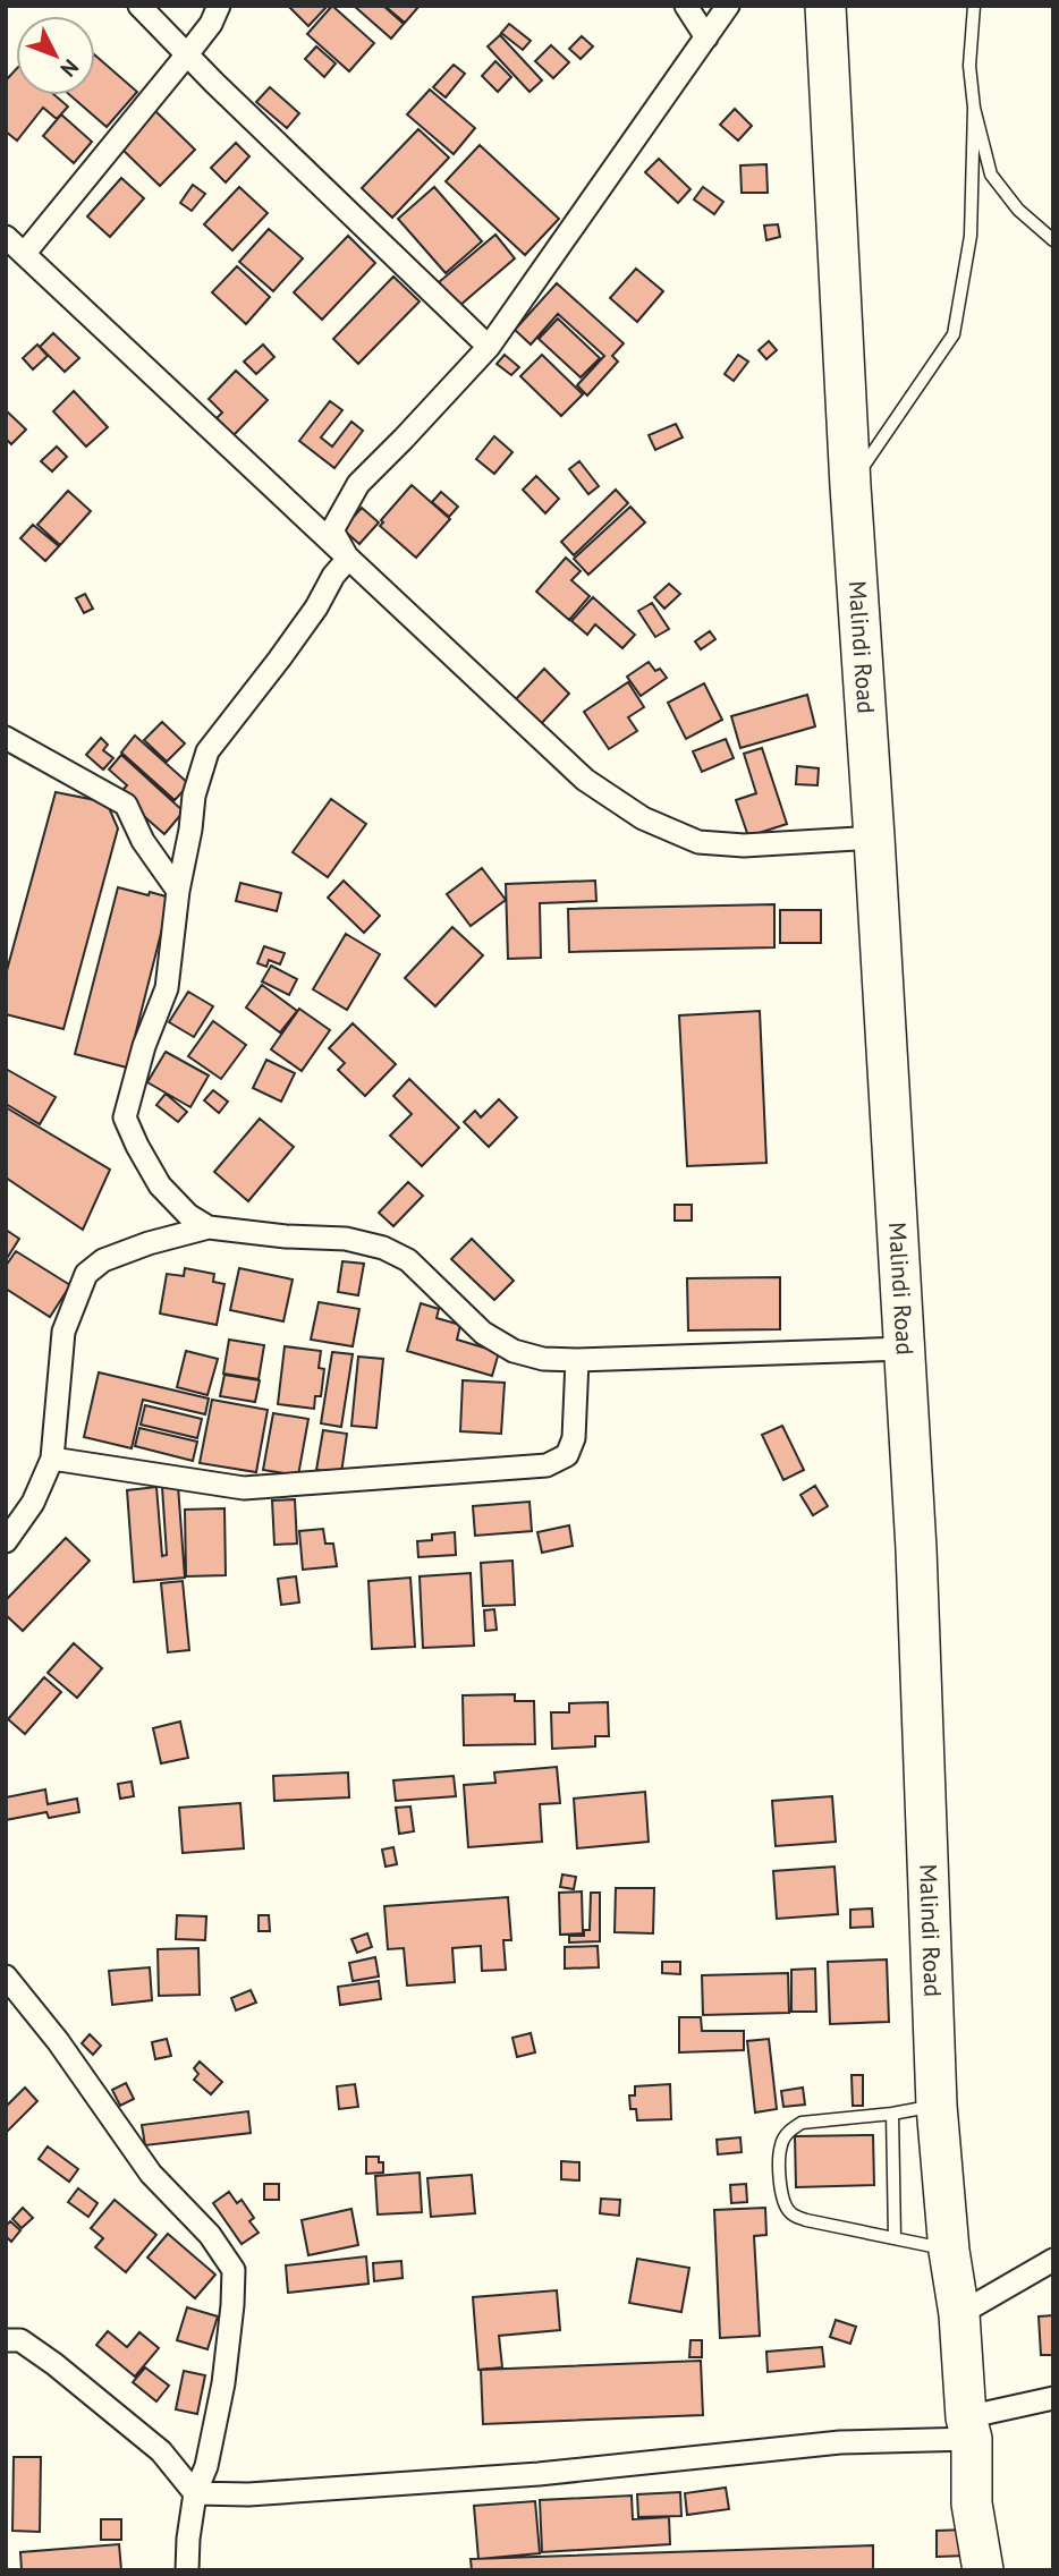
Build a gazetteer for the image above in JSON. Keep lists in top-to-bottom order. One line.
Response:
{"streets":{"highway":["Malindi Road"]},"north":"bottom right"}
